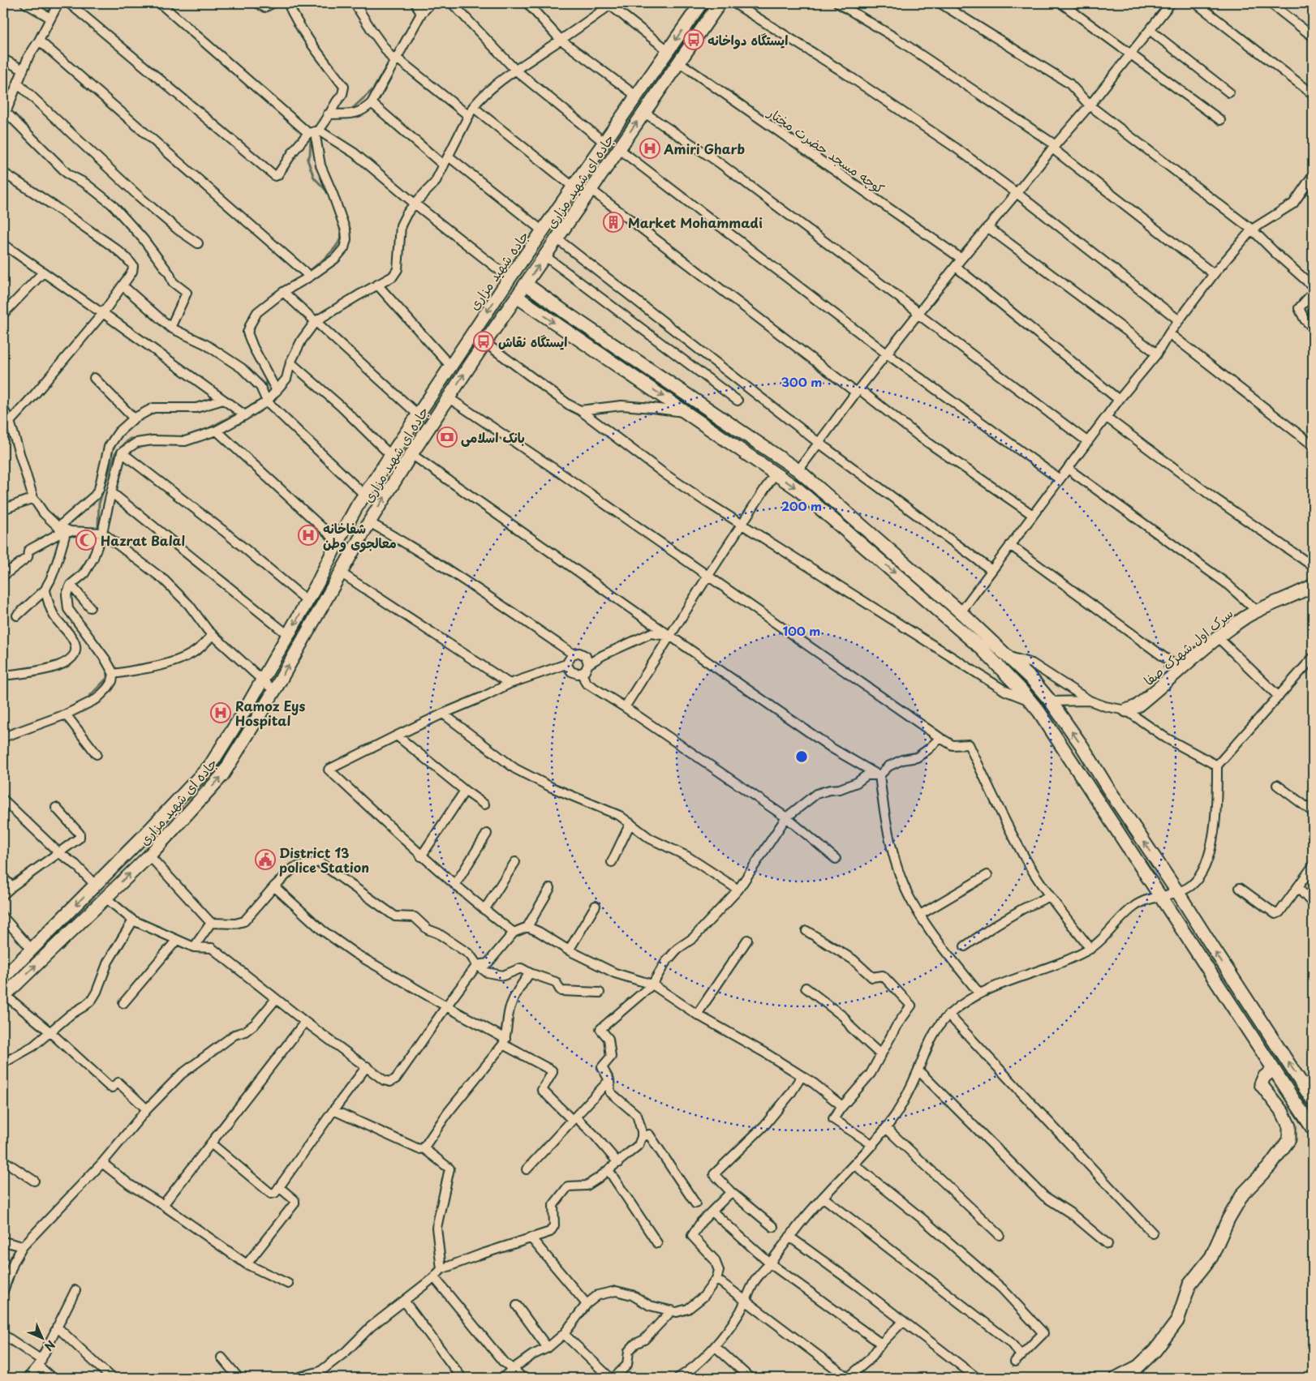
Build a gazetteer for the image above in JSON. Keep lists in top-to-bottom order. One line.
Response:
{"streets":{"main road":["جاده ای شهید مزاری","جاده شهید مزاری","سرک اول شهرک صفا"],"street":["کوچه مسجد حضرت مختار"]},"crossings":[["کوچه مسجد حضرت مختار","جاده ای شهید مزاری"],["جاده ای شهید مزاری","جاده شهید مزاری"]],"places":{"bus stop":["ایستگاه دواخانه","ایستگاه نقاش"],"hospital":["Amiri Gharb","شفاخانه معالجوی وطن","Ramoz Eys Hospital"],"building":["Market Mohammadi"],"bank":["بانک اسلامی"],"mosque":["Hazrat Balal"],"public building":["District 13 police Station"]},"north":"bottom right","rings":["300 m","200 m","100 m"]}
